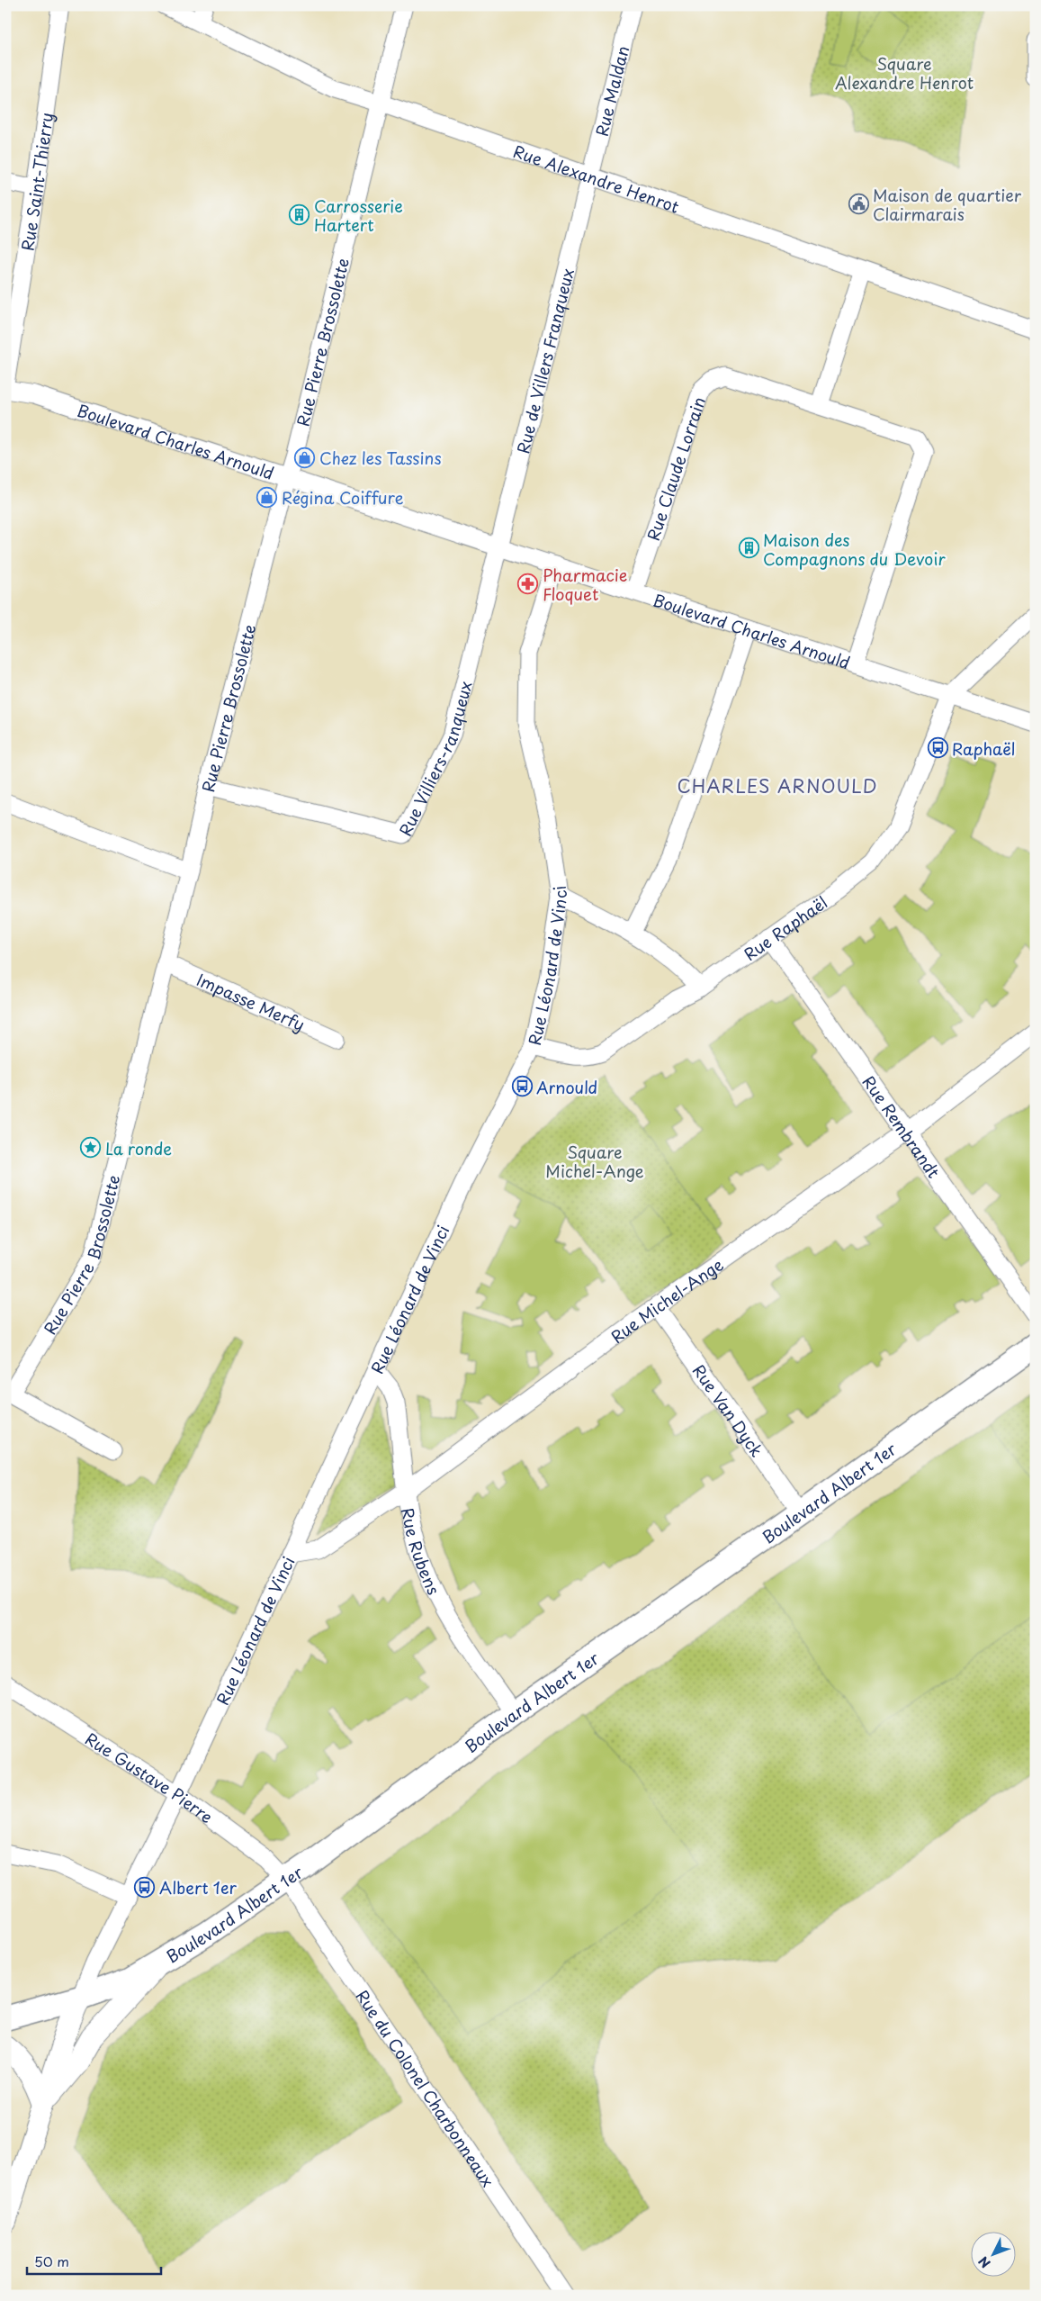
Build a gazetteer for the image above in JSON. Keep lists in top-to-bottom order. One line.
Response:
{"streets":{"main road":["Boulevard Albert 1er"],"street":["Rue Maldan","Rue Alexandre Henrot","Rue Saint-Thierry","Rue Pierre Brossolette","Rue de Villers Franqueux","Boulevard Charles Arnould","Rue Claude Lorrain","Rue Villiers-ranqueux","Rue Raphaël","Rue Léonard de Vinci","Impasse Merfy","Rue Rembrandt","Rue Michel-Ange","Rue Van Dyck","Rue Rubens","Rue Gustave Pierre","Rue du Colonel Charbonneaux"]},"crossings":[["Rue Maldan","Rue Alexandre Henrot"],["Rue Maldan","Rue de Villers Franqueux"],["Rue Alexandre Henrot","Rue Pierre Brossolette"],["Rue Alexandre Henrot","Rue de Villers Franqueux"],["Rue Pierre Brossolette","Boulevard Charles Arnould"],["Rue Pierre Brossolette","Rue Villiers-ranqueux"],["Rue Pierre Brossolette","Impasse Merfy"],["Rue de Villers Franqueux","Boulevard Charles Arnould"],["Rue de Villers Franqueux","Rue Villiers-ranqueux"],["Boulevard Charles Arnould","Rue Claude Lorrain"],["Boulevard Charles Arnould","Rue Villiers-ranqueux"],["Boulevard Charles Arnould","Rue Raphaël"],["Boulevard Charles Arnould","Rue Léonard de Vinci"],["Rue Raphaël","Rue Léonard de Vinci"],["Rue Raphaël","Rue Rembrandt"],["Rue Léonard de Vinci","Rue Michel-Ange"],["Rue Léonard de Vinci","Boulevard Albert 1er"],["Rue Léonard de Vinci","Rue Rubens"],["Rue Léonard de Vinci","Rue Gustave Pierre"],["Rue Rembrandt","Rue Michel-Ange"],["Rue Michel-Ange","Rue Van Dyck"],["Rue Michel-Ange","Rue Rubens"],["Rue Van Dyck","Boulevard Albert 1er"],["Boulevard Albert 1er","Rue Rubens"],["Boulevard Albert 1er","Rue Gustave Pierre"],["Boulevard Albert 1er","Rue du Colonel Charbonneaux"],["Rue Gustave Pierre","Rue du Colonel Charbonneaux"]],"districts":["CHARLES ARNOULD"],"parks":["Square Alexandre Henrot","Square Michel-Ange"],"places":{"public building":["Maison de quartier Clairmarais"],"building":["Carrosserie Hartert","Maison des Compagnons du Devoir"],"shop":["Chez les Tassins","Régina Coiffure"],"pharmacy":["Pharmacie Floquet"],"bus stop":["Raphaël","Arnould","Albert 1er"],"place":["La ronde"]},"scale_bar":"50 m","north":"bottom left"}
